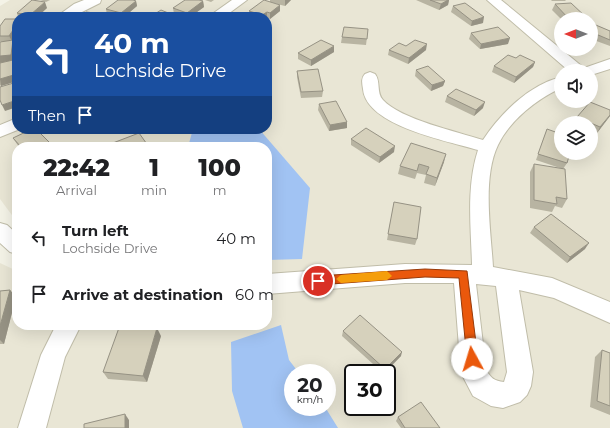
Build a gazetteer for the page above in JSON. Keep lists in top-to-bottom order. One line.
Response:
{"north":"left","page":{"turn":["40 m","Lochside Drive"],"then":"Then","eta":["22:42","Arrival","1","min","100","m"],"list":[{"name":"Turn left","note":"Lochside Drive","value":"40 m"},{"name":"Arrive at destination","value":"60 m"}],"speed":"20 km/h","limit":"30"}}
